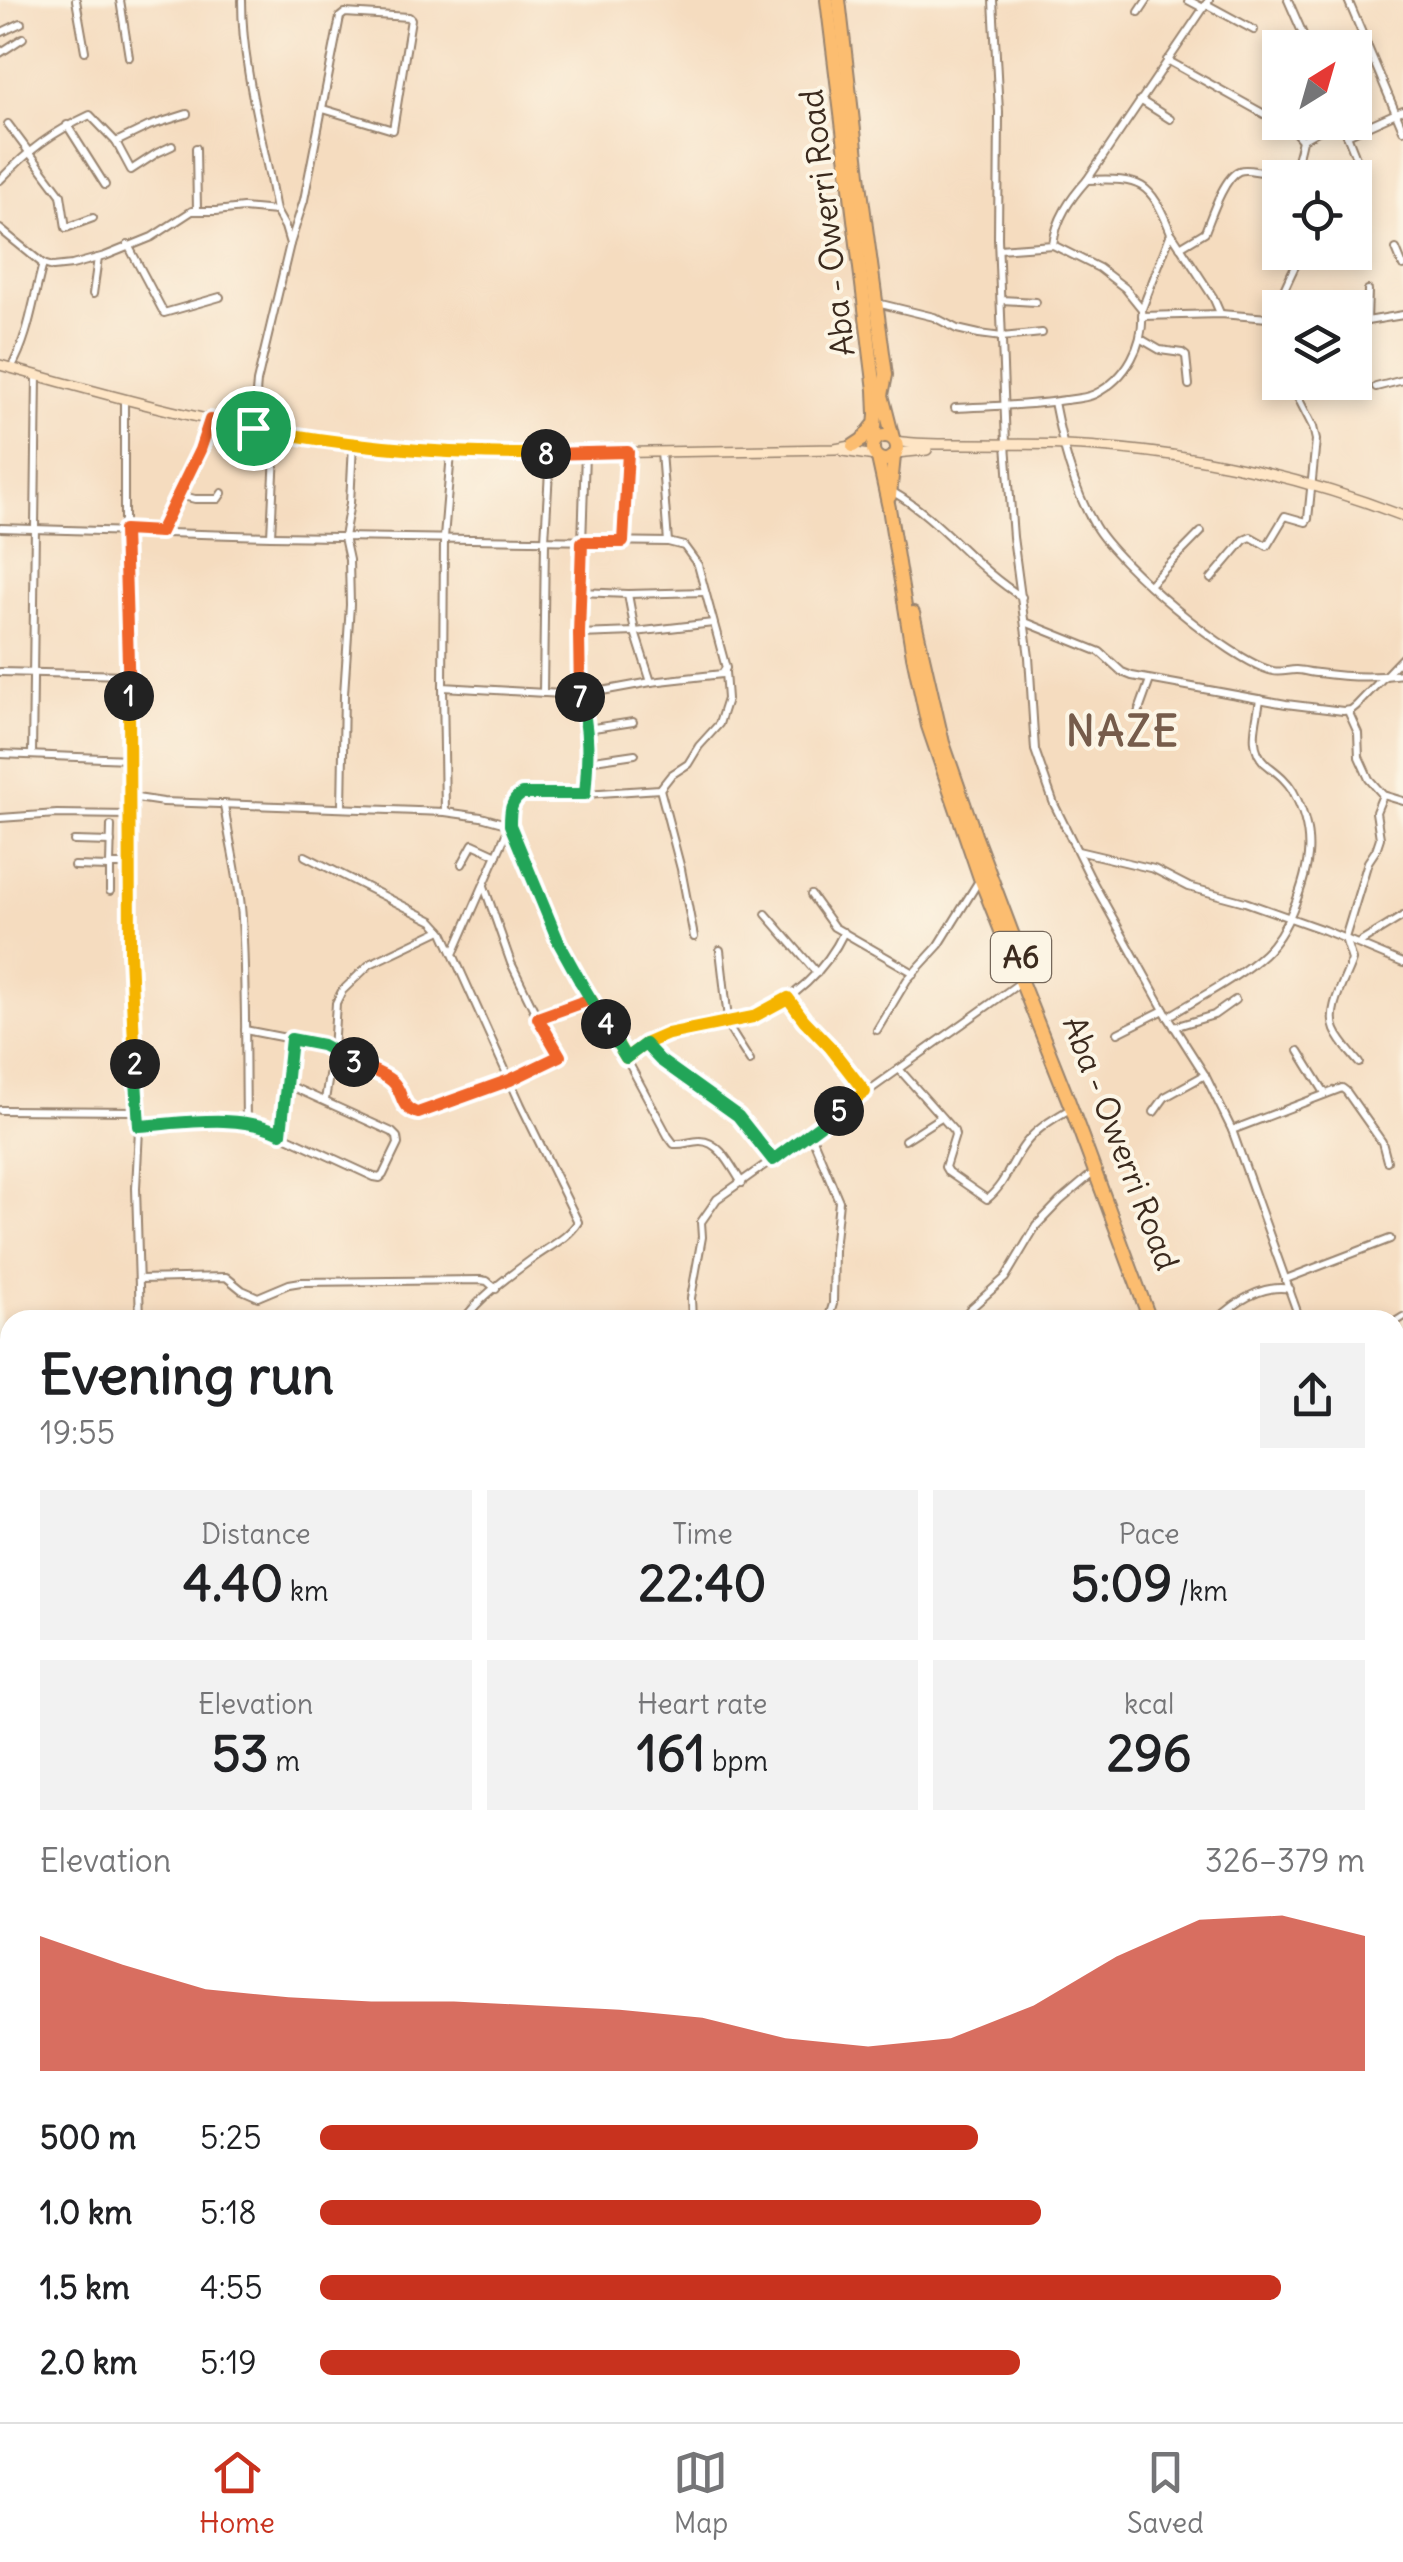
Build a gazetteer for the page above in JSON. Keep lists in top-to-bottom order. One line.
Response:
{"streets":{"highway":["Aba - Owerri Road","A6"]},"districts":["NAZE"],"north":"top right","page":{"pins":["8","1","7","4","3","2","5"],"heading":["Evening run","19:55"],"stats":[["Distance","4.40 km"],["Time","22:40"],["Pace","5:09 /km"],["Elevation","53 m"],["Heart rate","161 bpm"],["kcal","296"]],"chart":["Elevation","326–379 m"],"list":[{"name":"500 m","note":"5:25"},{"name":"1.0 km","note":"5:18"},{"name":"1.5 km","note":"4:55"},{"name":"2.0 km","note":"5:19"}],"tabs":["Home","Map","Saved"]}}
